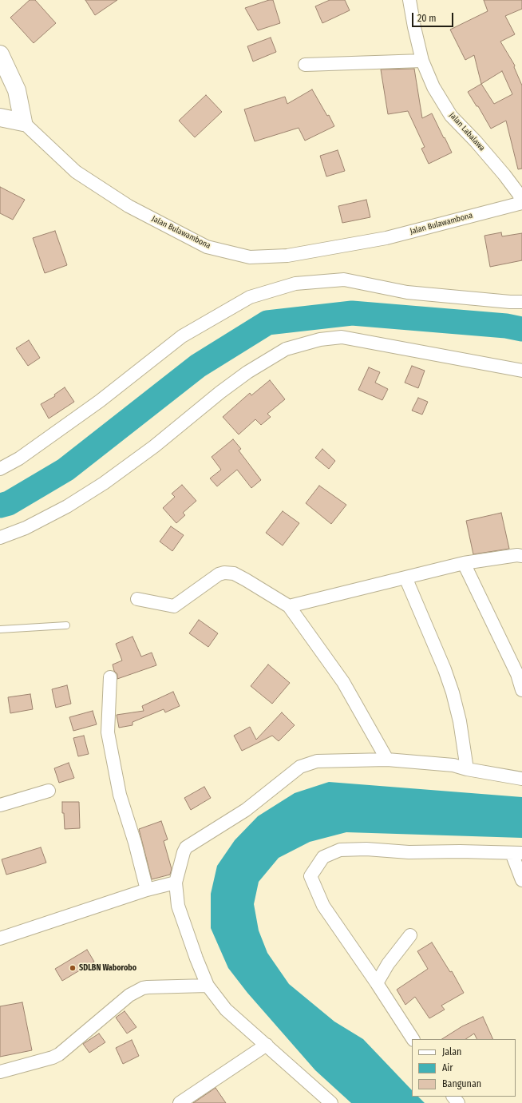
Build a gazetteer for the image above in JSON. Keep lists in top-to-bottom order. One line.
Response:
{"streets":{"street":["Jalan Labalawa","Jalan Bulawambona"]},"crossings":[["Jalan Labalawa","Jalan Bulawambona"]],"places":["SDLBN Waborobo"],"legend":["Jalan","Air","Bangunan"],"scale_bar":"20 m"}
